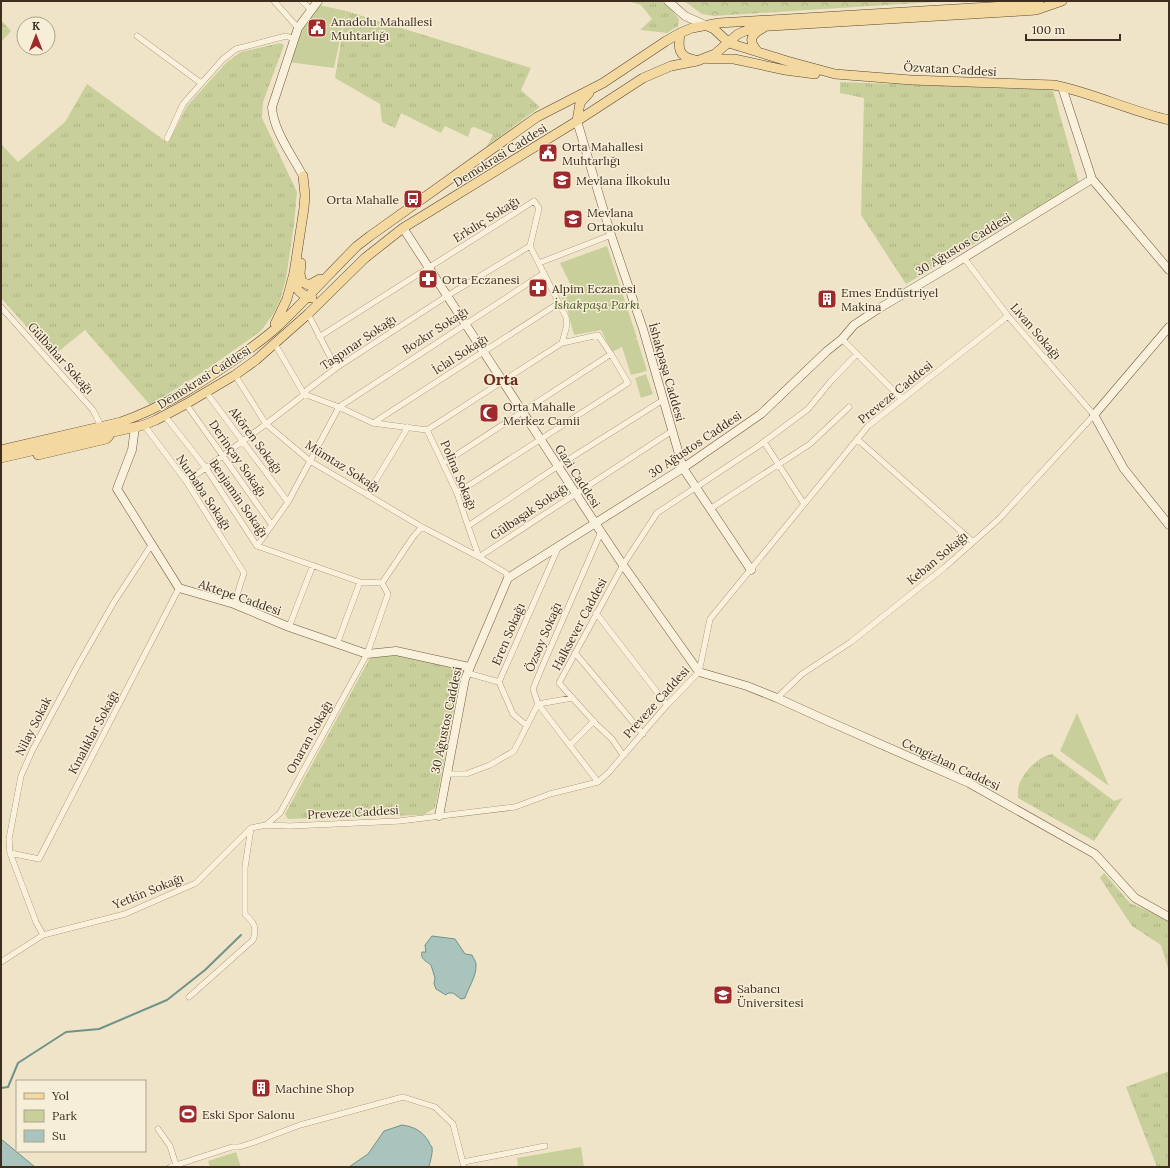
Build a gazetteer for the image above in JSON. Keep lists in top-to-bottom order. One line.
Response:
{"streets":{"main road":["Özvatan Caddesi","Demokrasi Caddesi"],"street":["Erkılıç Sokağı","30 Ağustos Caddesi","Bozkır Sokağı","Livan Sokağı","Taşpınar Sokağı","İclal Sokağı","Gülbahar Sokağı","İshakpaşa Caddesi","Preveze Caddesi","Akören Sokağı","Derinçay Sokağı","Mümtaz Sokağı","Polina Sokağı","Gazi Caddesi","Nurbaba Sokağı","Benjamin Sokağı","Gülbaşak Sokağı","Keban Sokağı","Aktepe Caddesi","Halksever Caddesi","Eren Sokağı","Özsoy Sokağı","Nilay Sokak","Kınalıklar Sokağı","Onaran Sokağı","Cengizhan Caddesi","Yetkin Sokağı"]},"crossings":[["Özvatan Caddesi","Demokrasi Caddesi"],["Demokrasi Caddesi","Gülbahar Sokağı"],["Demokrasi Caddesi","İshakpaşa Caddesi"],["Demokrasi Caddesi","Akören Sokağı"],["Demokrasi Caddesi","Derinçay Sokağı"],["Demokrasi Caddesi","Mümtaz Sokağı"],["Demokrasi Caddesi","Gazi Caddesi"],["Demokrasi Caddesi","Nurbaba Sokağı"],["Demokrasi Caddesi","Benjamin Sokağı"],["Erkılıç Sokağı","Taşpınar Sokağı"],["Erkılıç Sokağı","Gazi Caddesi"],["30 Ağustos Caddesi","Livan Sokağı"],["30 Ağustos Caddesi","İshakpaşa Caddesi"],["30 Ağustos Caddesi","Preveze Caddesi"],["30 Ağustos Caddesi","Gazi Caddesi"],["30 Ağustos Caddesi","Aktepe Caddesi"],["30 Ağustos Caddesi","Eren Sokağı"],["Bozkır Sokağı","Polina Sokağı"],["Bozkır Sokağı","Gazi Caddesi"],["Livan Sokağı","Preveze Caddesi"],["Livan Sokağı","Keban Sokağı"],["Taşpınar Sokağı","Akören Sokağı"],["Taşpınar Sokağı","Derinçay Sokağı"],["Taşpınar Sokağı","Mümtaz Sokağı"],["Taşpınar Sokağı","Polina Sokağı"],["Taşpınar Sokağı","Gazi Caddesi"],["Taşpınar Sokağı","Nurbaba Sokağı"],["Taşpınar Sokağı","Benjamin Sokağı"],["İclal Sokağı","Polina Sokağı"],["İclal Sokağı","Gazi Caddesi"],["İshakpaşa Caddesi","Preveze Caddesi"],["İshakpaşa Caddesi","Gülbaşak Sokağı"],["İshakpaşa Caddesi","Halksever Caddesi"],["Preveze Caddesi","Gazi Caddesi"],["Preveze Caddesi","Halksever Caddesi"],["Preveze Caddesi","Onaran Sokağı"],["Preveze Caddesi","Cengizhan Caddesi"],["Mümtaz Sokağı","Polina Sokağı"],["Mümtaz Sokağı","Gülbaşak Sokağı"],["Polina Sokağı","Gülbaşak Sokağı"],["Gazi Caddesi","Gülbaşak Sokağı"],["Gazi Caddesi","Halksever Caddesi"],["Gazi Caddesi","Özsoy Sokağı"],["Gazi Caddesi","Cengizhan Caddesi"],["Nurbaba Sokağı","Aktepe Caddesi"],["Benjamin Sokağı","Onaran Sokağı"],["Keban Sokağı","Cengizhan Caddesi"],["Aktepe Caddesi","Kınalıklar Sokağı"],["Aktepe Caddesi","Onaran Sokağı"],["Nilay Sokak","Kınalıklar Sokağı"],["Nilay Sokak","Yetkin Sokağı"]],"districts":["Orta"],"parks":["İshakpaşa Parkı"],"places":{"public building":["Anadolu Mahallesi Muhtarlığı","Orta Mahallesi Muhtarlığı"],"school or university":["Mevlana İlkokulu","Mevlana Ortaokulu","Sabancı Üniversitesi"],"bus stop":["Orta Mahalle"],"pharmacy":["Orta Eczanesi","Alpim Eczanesi"],"building":["Emes Endüstriyel Makina","Machine Shop"],"mosque":["Orta Mahalle Merkez Camii"],"sports":["Eski Spor Salonu"]},"legend":["Yol","Park","Su"],"scale_bar":"100 m","north":"top"}
